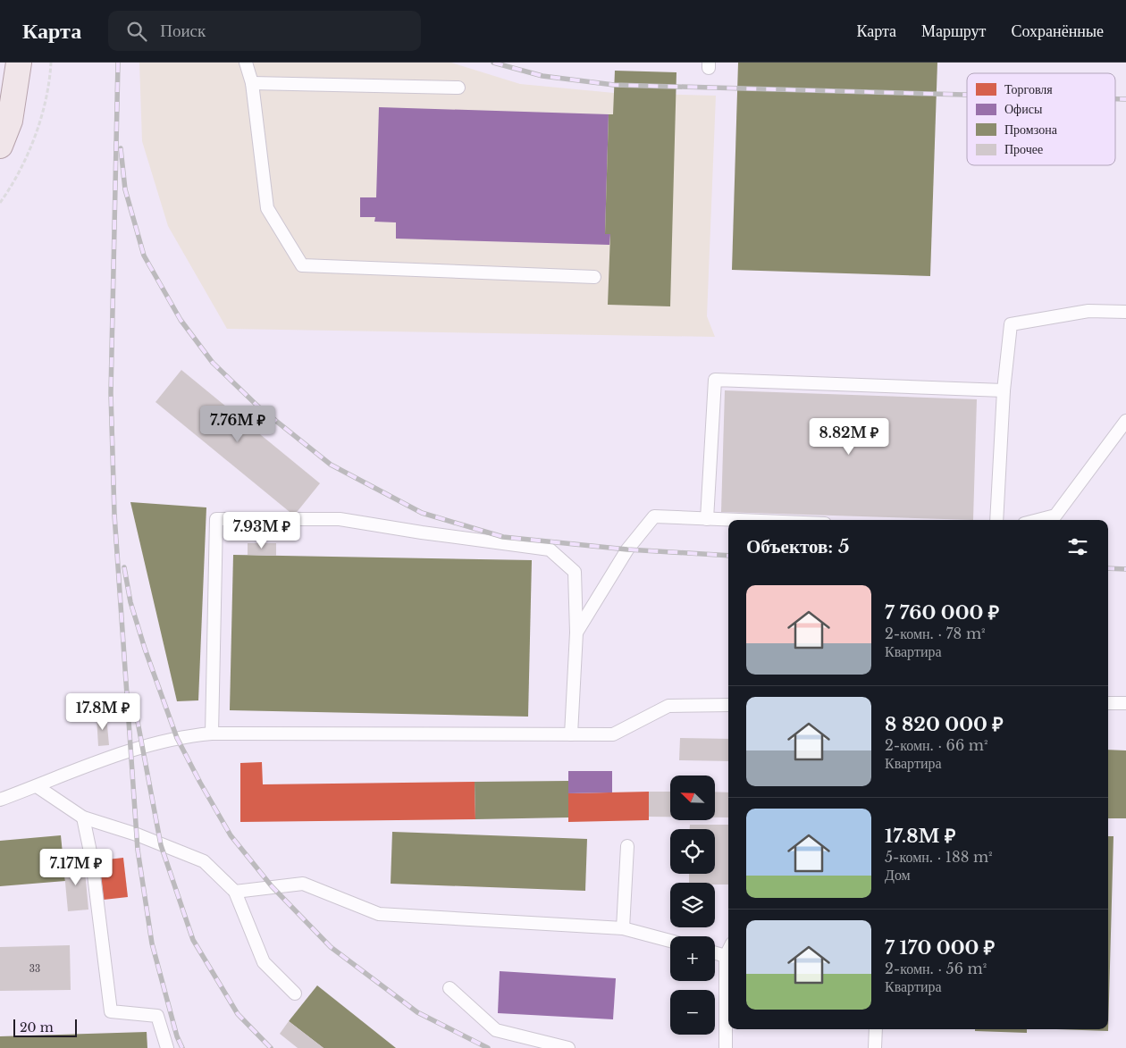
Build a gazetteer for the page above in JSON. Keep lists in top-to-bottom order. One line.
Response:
{"house_numbers":["33"],"legend":["Торговля","Офисы","Промзона","Прочее"],"scale_bar":"20 m","north":"top left","page":{"header":"Карта","search":"Поиск","nav":["Карта","Маршрут","Сохранённые"],"price":["7.76M ₽","8.82M ₽","7.93M ₽","17.8M ₽","7.17M ₽"],"heading":"Объектов: 5","list":[{"name":"7 760 000 ₽","note":"2-комн. · 78 m² · Квартира"},{"name":"8 820 000 ₽","note":"2-комн. · 66 m² · Квартира"},{"name":"17.8M ₽","note":"5-комн. · 188 m² · Дом"},{"name":"7 170 000 ₽","note":"2-комн. · 56 m² · Квартира"}],"map_buttons":["+","−"],"scale":"20 m"}}
